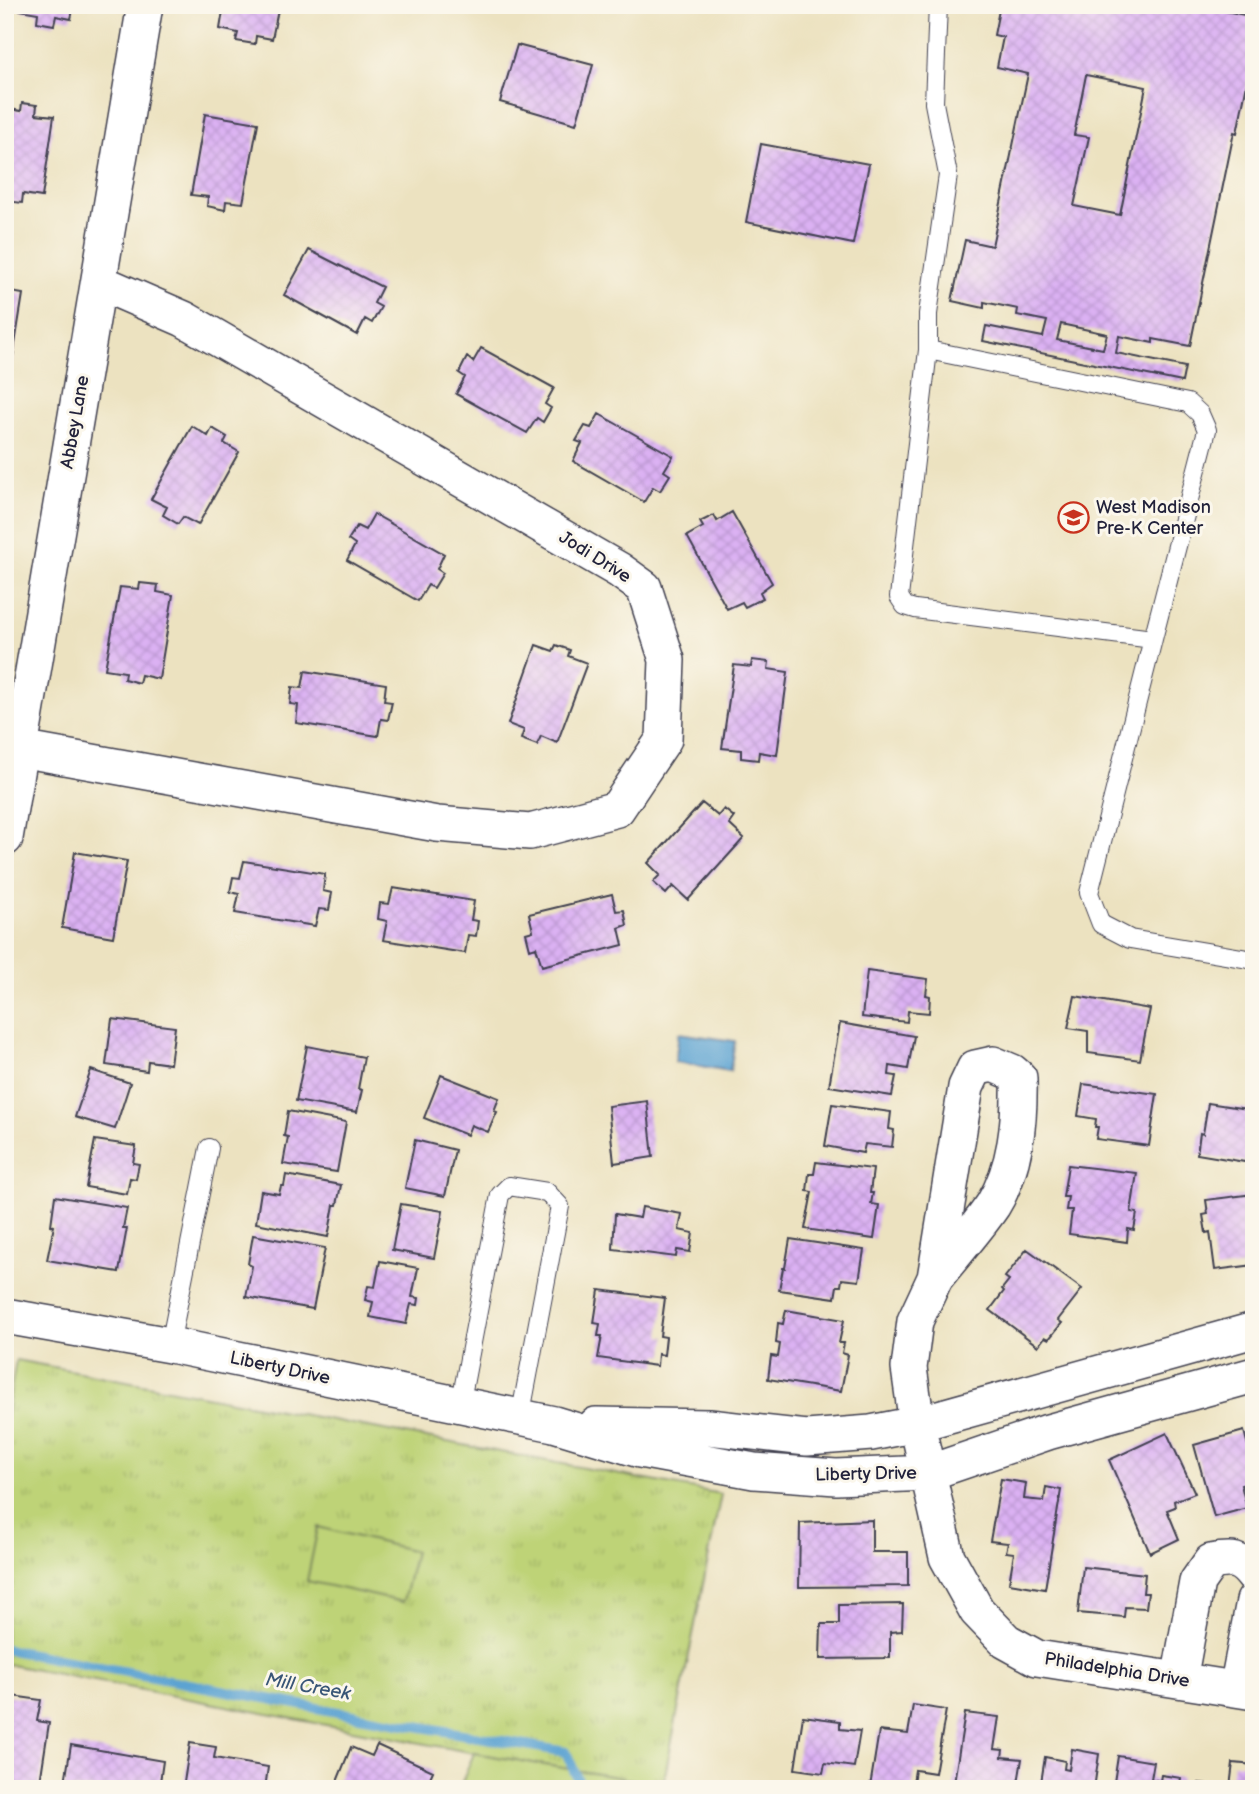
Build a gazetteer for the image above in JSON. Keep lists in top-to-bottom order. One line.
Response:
{"streets":{"street":["Abbey Lane","Jodi Drive","Liberty Drive","Philadelphia Drive"]},"crossings":[["Abbey Lane","Jodi Drive"],["Liberty Drive","Philadelphia Drive"]],"water":["Mill Creek"],"places":{"school or university":["West Madison Pre-K Center"]}}
